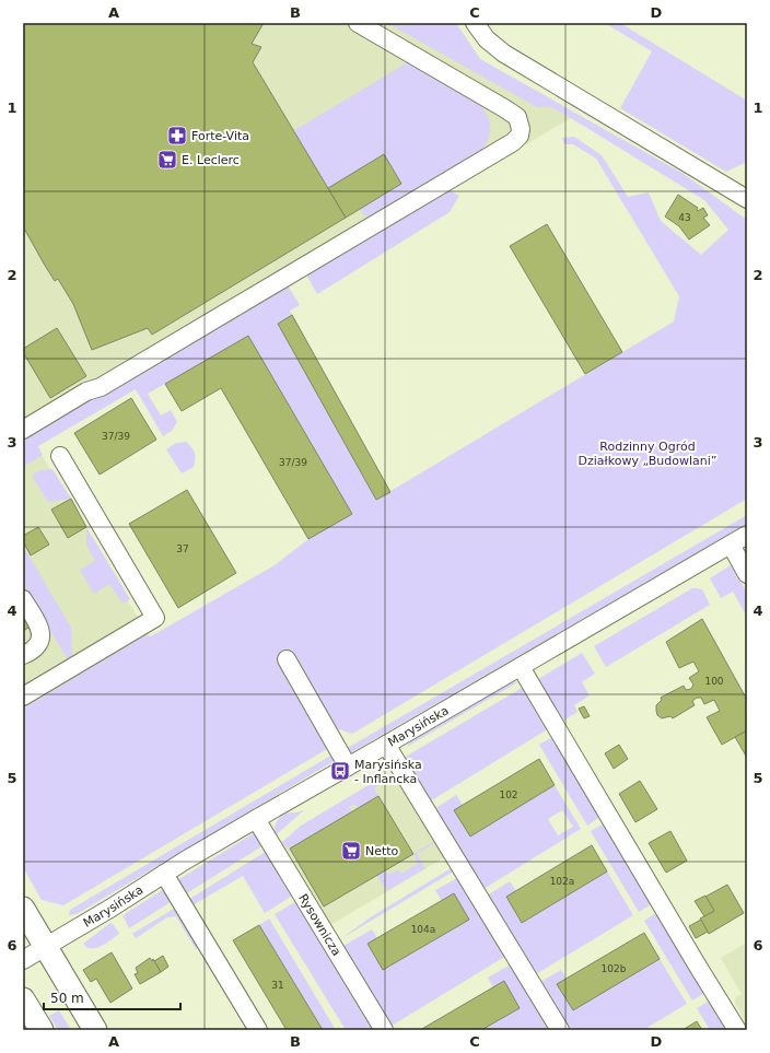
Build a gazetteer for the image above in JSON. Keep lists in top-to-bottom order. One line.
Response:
{"streets":{"street":["Marysińska","Rysownicza"]},"crossings":[["Marysińska","Rysownicza"]],"parks":["Rodzinny Ogród Działkowy „Budowlani”"],"places":{"pharmacy":["Forte-Vita"],"supermarket":["E. Leclerc","Netto"],"bus stop":["Marysińska - Inflancka"]},"house_numbers":["43","37/39","37/39","37","100","102","102a","104a","102b","31"],"scale_bar":"50 m","grid":{"columns":["A","B","C","D"],"rows":["1","2","3","4","5","6"]}}
